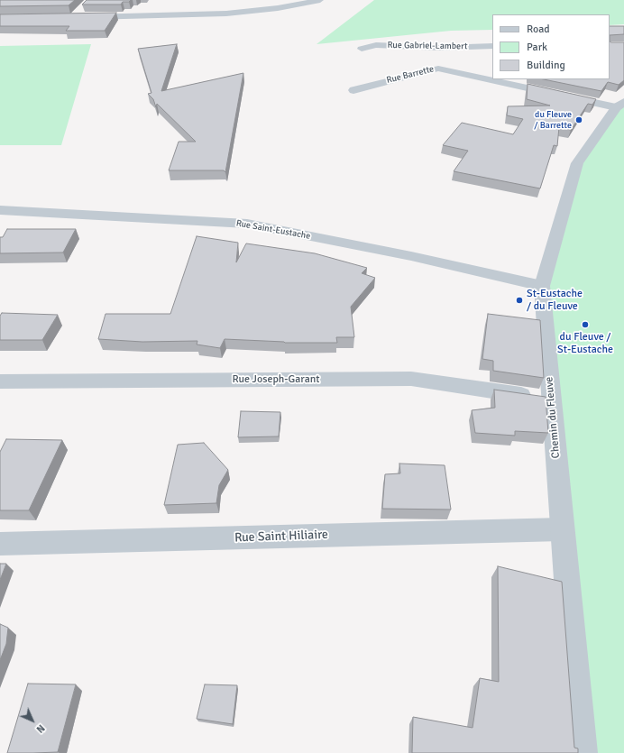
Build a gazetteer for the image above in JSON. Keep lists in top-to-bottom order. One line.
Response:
{"streets":{"street":["Rue Gabriel-Lambert","Rue Barrette","Rue Saint-Eustache","Rue Joseph-Garant","Chemin du Fleuve","Rue Saint Hiliaire"]},"crossings":[["Rue Gabriel-Lambert","Rue Barrette"],["Rue Barrette","Chemin du Fleuve"],["Rue Saint-Eustache","Chemin du Fleuve"],["Rue Joseph-Garant","Chemin du Fleuve"],["Chemin du Fleuve","Rue Saint Hiliaire"]],"places":["du Fleuve / Barrette","St-Eustache / du Fleuve","du Fleuve / St-Eustache"],"legend":["Road","Park","Building"],"north":"bottom right"}
